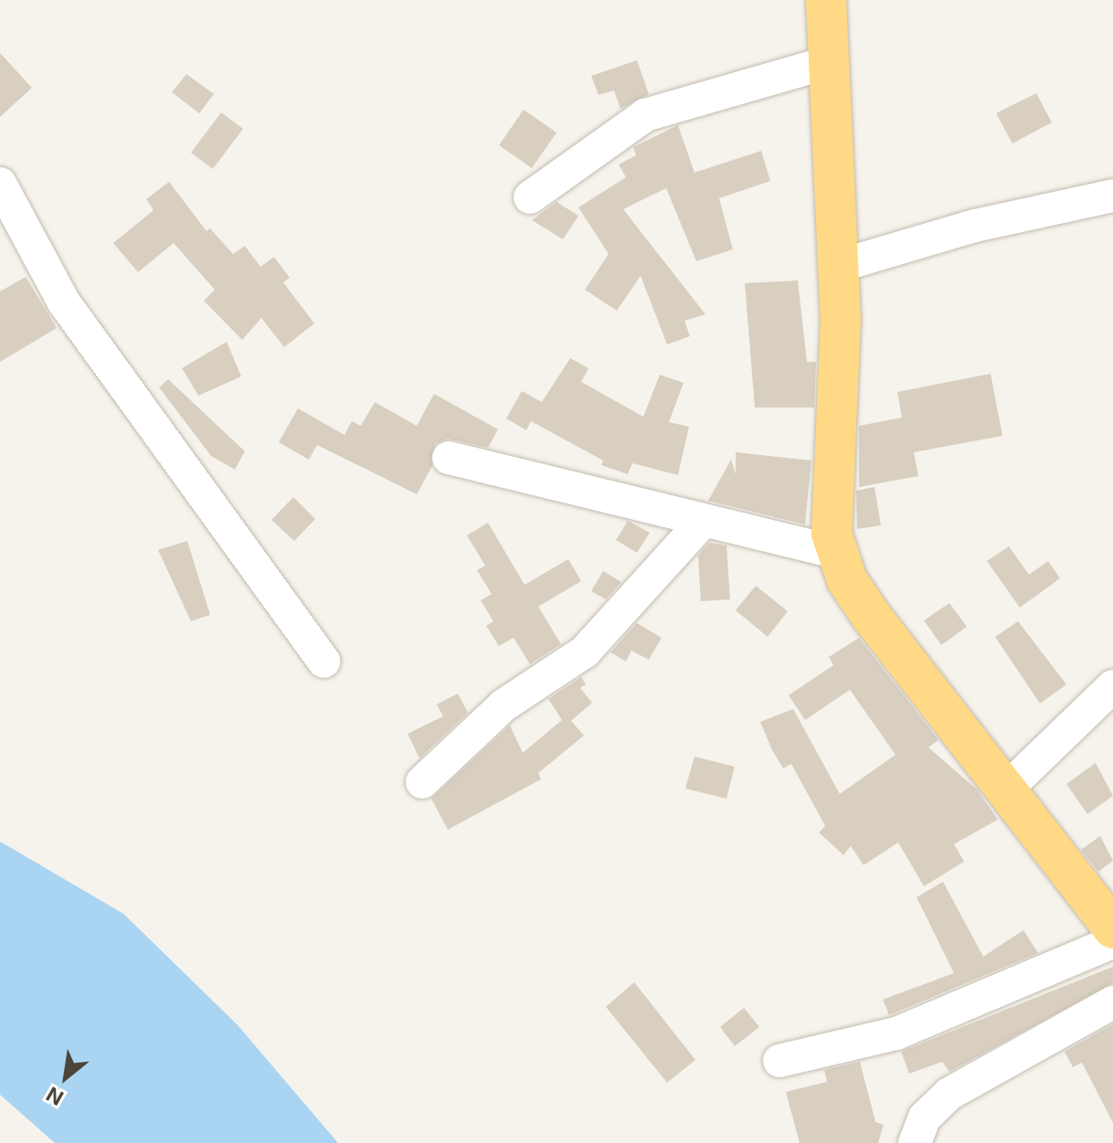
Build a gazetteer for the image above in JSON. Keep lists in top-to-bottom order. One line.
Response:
{"north":"bottom left"}
